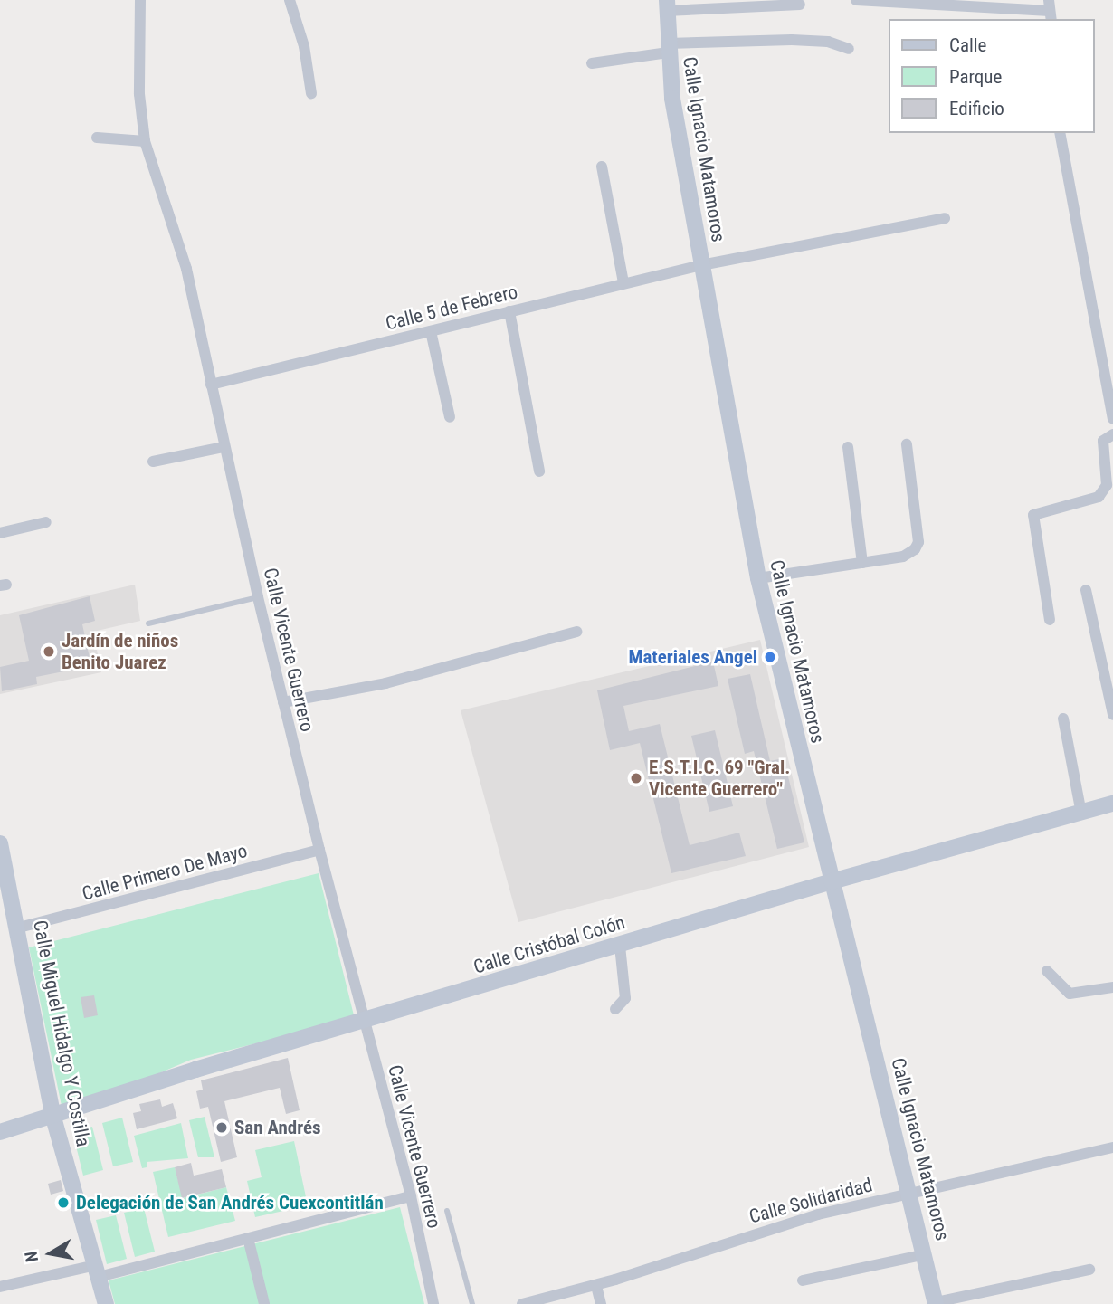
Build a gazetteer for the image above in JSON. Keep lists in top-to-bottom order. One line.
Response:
{"streets":{"main road":["Calle Ignacio Matamoros","Calle Cristóbal Colón","Calle Miguel Hidalgo Y Costilla"],"street":["Calle 5 de Febrero","Calle Vicente Guerrero","Calle Primero De Mayo","Calle Solidaridad"]},"crossings":[["Calle Ignacio Matamoros","Calle 5 de Febrero"],["Calle Ignacio Matamoros","Calle Cristóbal Colón"],["Calle Ignacio Matamoros","Calle Solidaridad"],["Calle 5 de Febrero","Calle Vicente Guerrero"],["Calle Vicente Guerrero","Calle Primero De Mayo"],["Calle Vicente Guerrero","Calle Cristóbal Colón"],["Calle Primero De Mayo","Calle Miguel Hidalgo Y Costilla"],["Calle Cristóbal Colón","Calle Miguel Hidalgo Y Costilla"]],"places":["Jardín de niños Benito Juarez","Materiales Angel","E.S.T.I.C. 69 \"Gral. Vicente Guerrero\"","San Andrés","Delegación de San Andrés Cuexcontitlán"],"legend":["Calle","Parque","Edificio"],"north":"left"}
